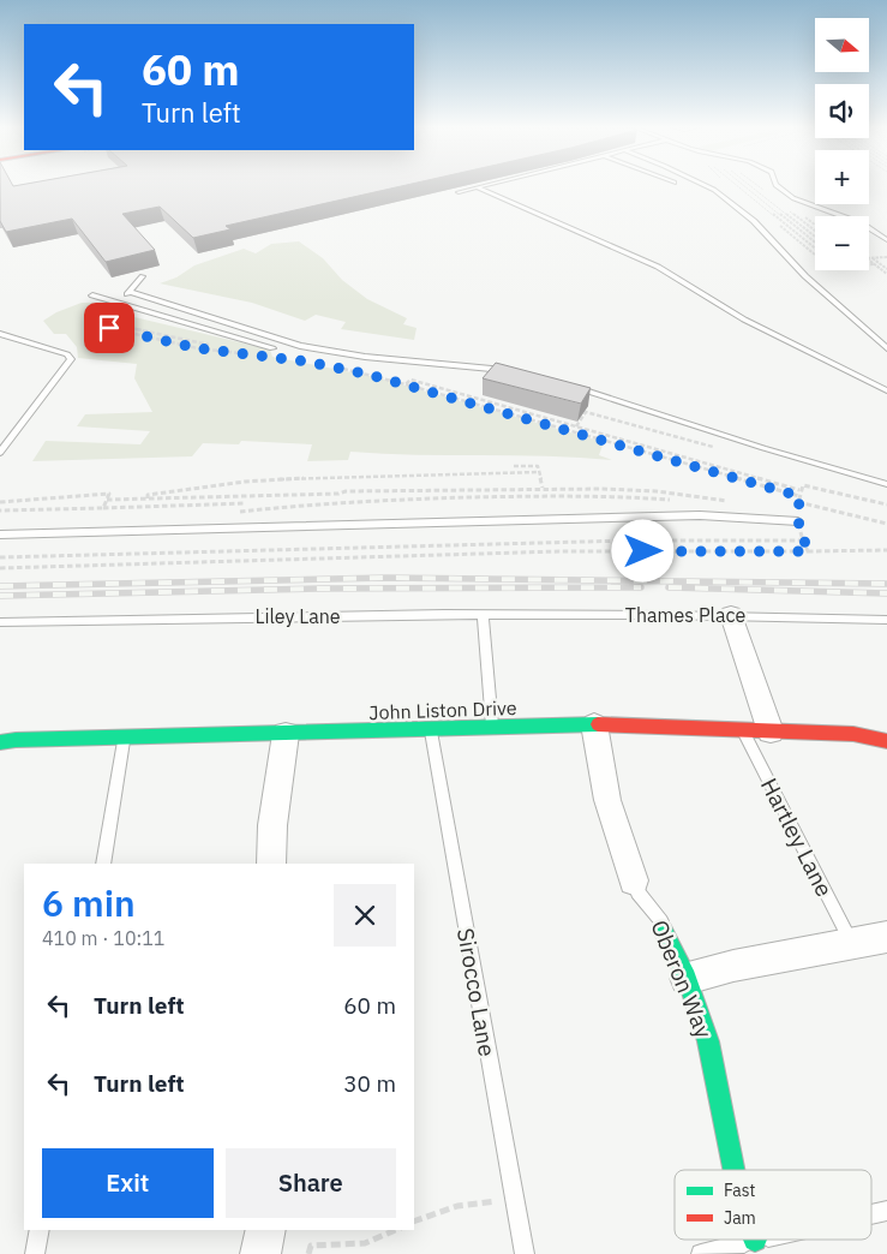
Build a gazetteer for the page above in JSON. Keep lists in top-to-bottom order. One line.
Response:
{"streets":{"street":["John Liston Drive","Oberon Way"],"lane":["Thames Place","Liley Lane","Hartley Lane","Sirocco Lane"]},"crossings":[["Thames Place","Liley Lane"],["John Liston Drive","Hartley Lane"],["John Liston Drive","Oberon Way"],["John Liston Drive","Sirocco Lane"]],"legend":["Fast","Jam"],"north":"right","page":{"map_buttons":["+","−"],"turn":["60 m","Turn left"],"heading":["6 min","410 m · 10:11"],"list":[{"name":"Turn left","value":"60 m"},{"name":"Turn left","value":"30 m"}],"buttons":["Exit","Share"]}}
